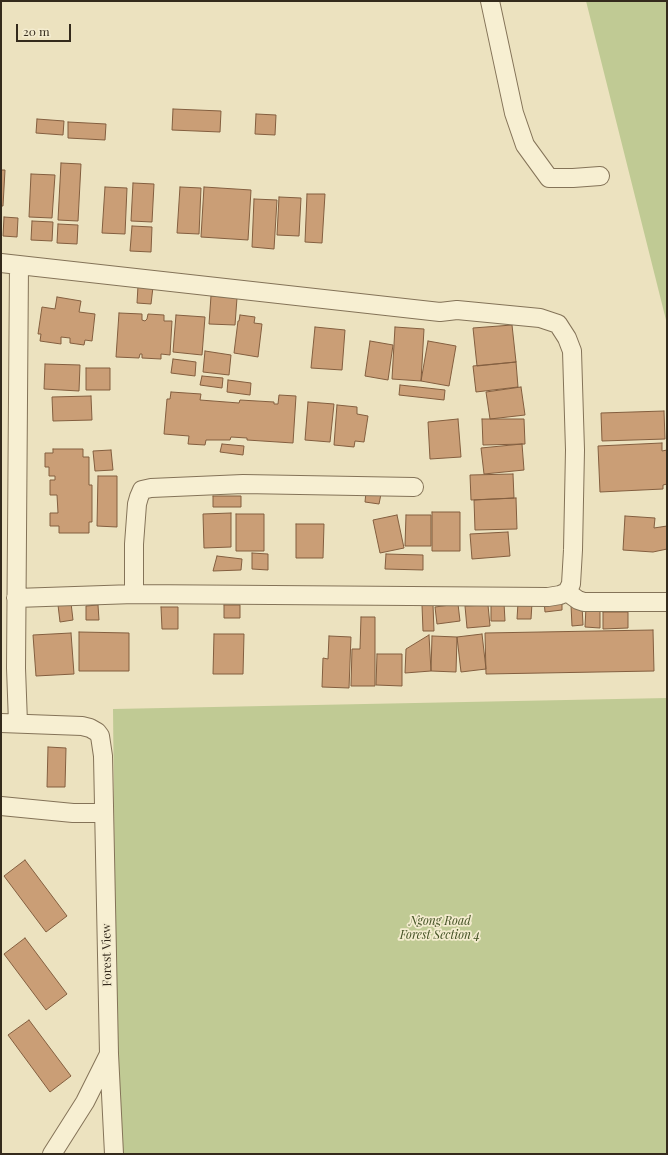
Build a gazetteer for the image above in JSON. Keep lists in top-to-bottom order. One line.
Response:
{"streets":{"street":["Forest View"]},"parks":["Ngong Road Forest Section 4"],"scale_bar":"20 m"}
